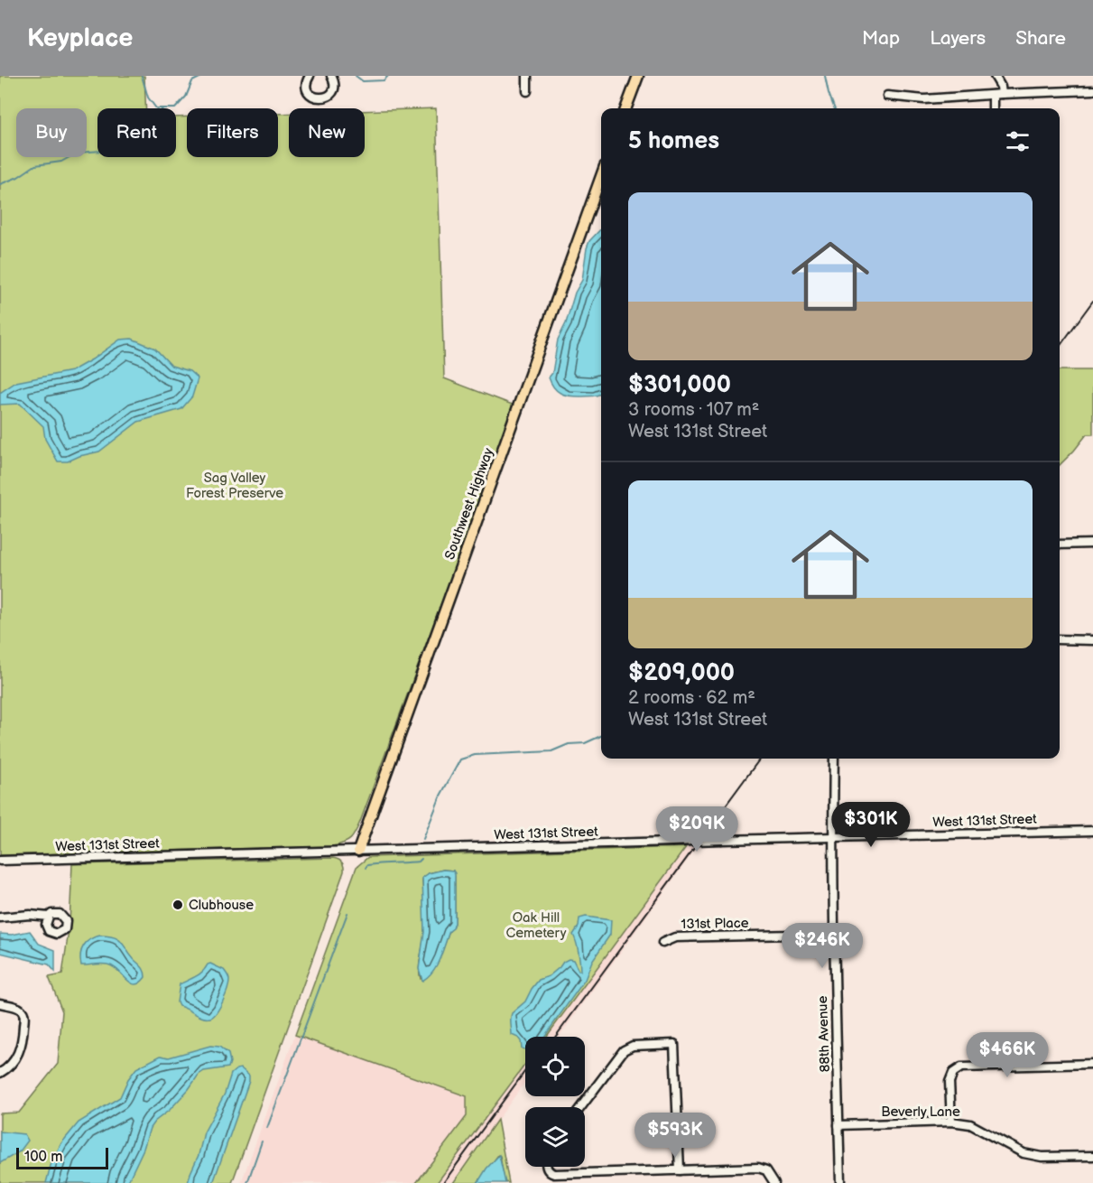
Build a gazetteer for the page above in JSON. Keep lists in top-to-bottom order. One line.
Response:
{"streets":{"main road":["Southwest Highway"],"street":["West 131st Street","131st Place","88th Avenue","Beverly Lane"]},"crossings":[["Southwest Highway","West 131st Street"],["West 131st Street","88th Avenue"],["131st Place","88th Avenue"],["88th Avenue","Beverly Lane"]],"parks":["Sag Valley Forest Preserve","Oak Hill Cemetery"],"places":["Clubhouse"],"scale_bar":"100 m","page":{"header":"Keyplace","nav":["Map","Layers","Share"],"chip":["Buy","Rent","Filters","New"],"heading":"5 homes","list":[{"name":"$301,000","note":"3 rooms · 107 m² · West 131st Street"},{"name":"$209,000","note":"2 rooms · 62 m² · West 131st Street"}],"price":["$301K","$209K","$246K","$466K","$593K"],"scale":"100 m"}}
